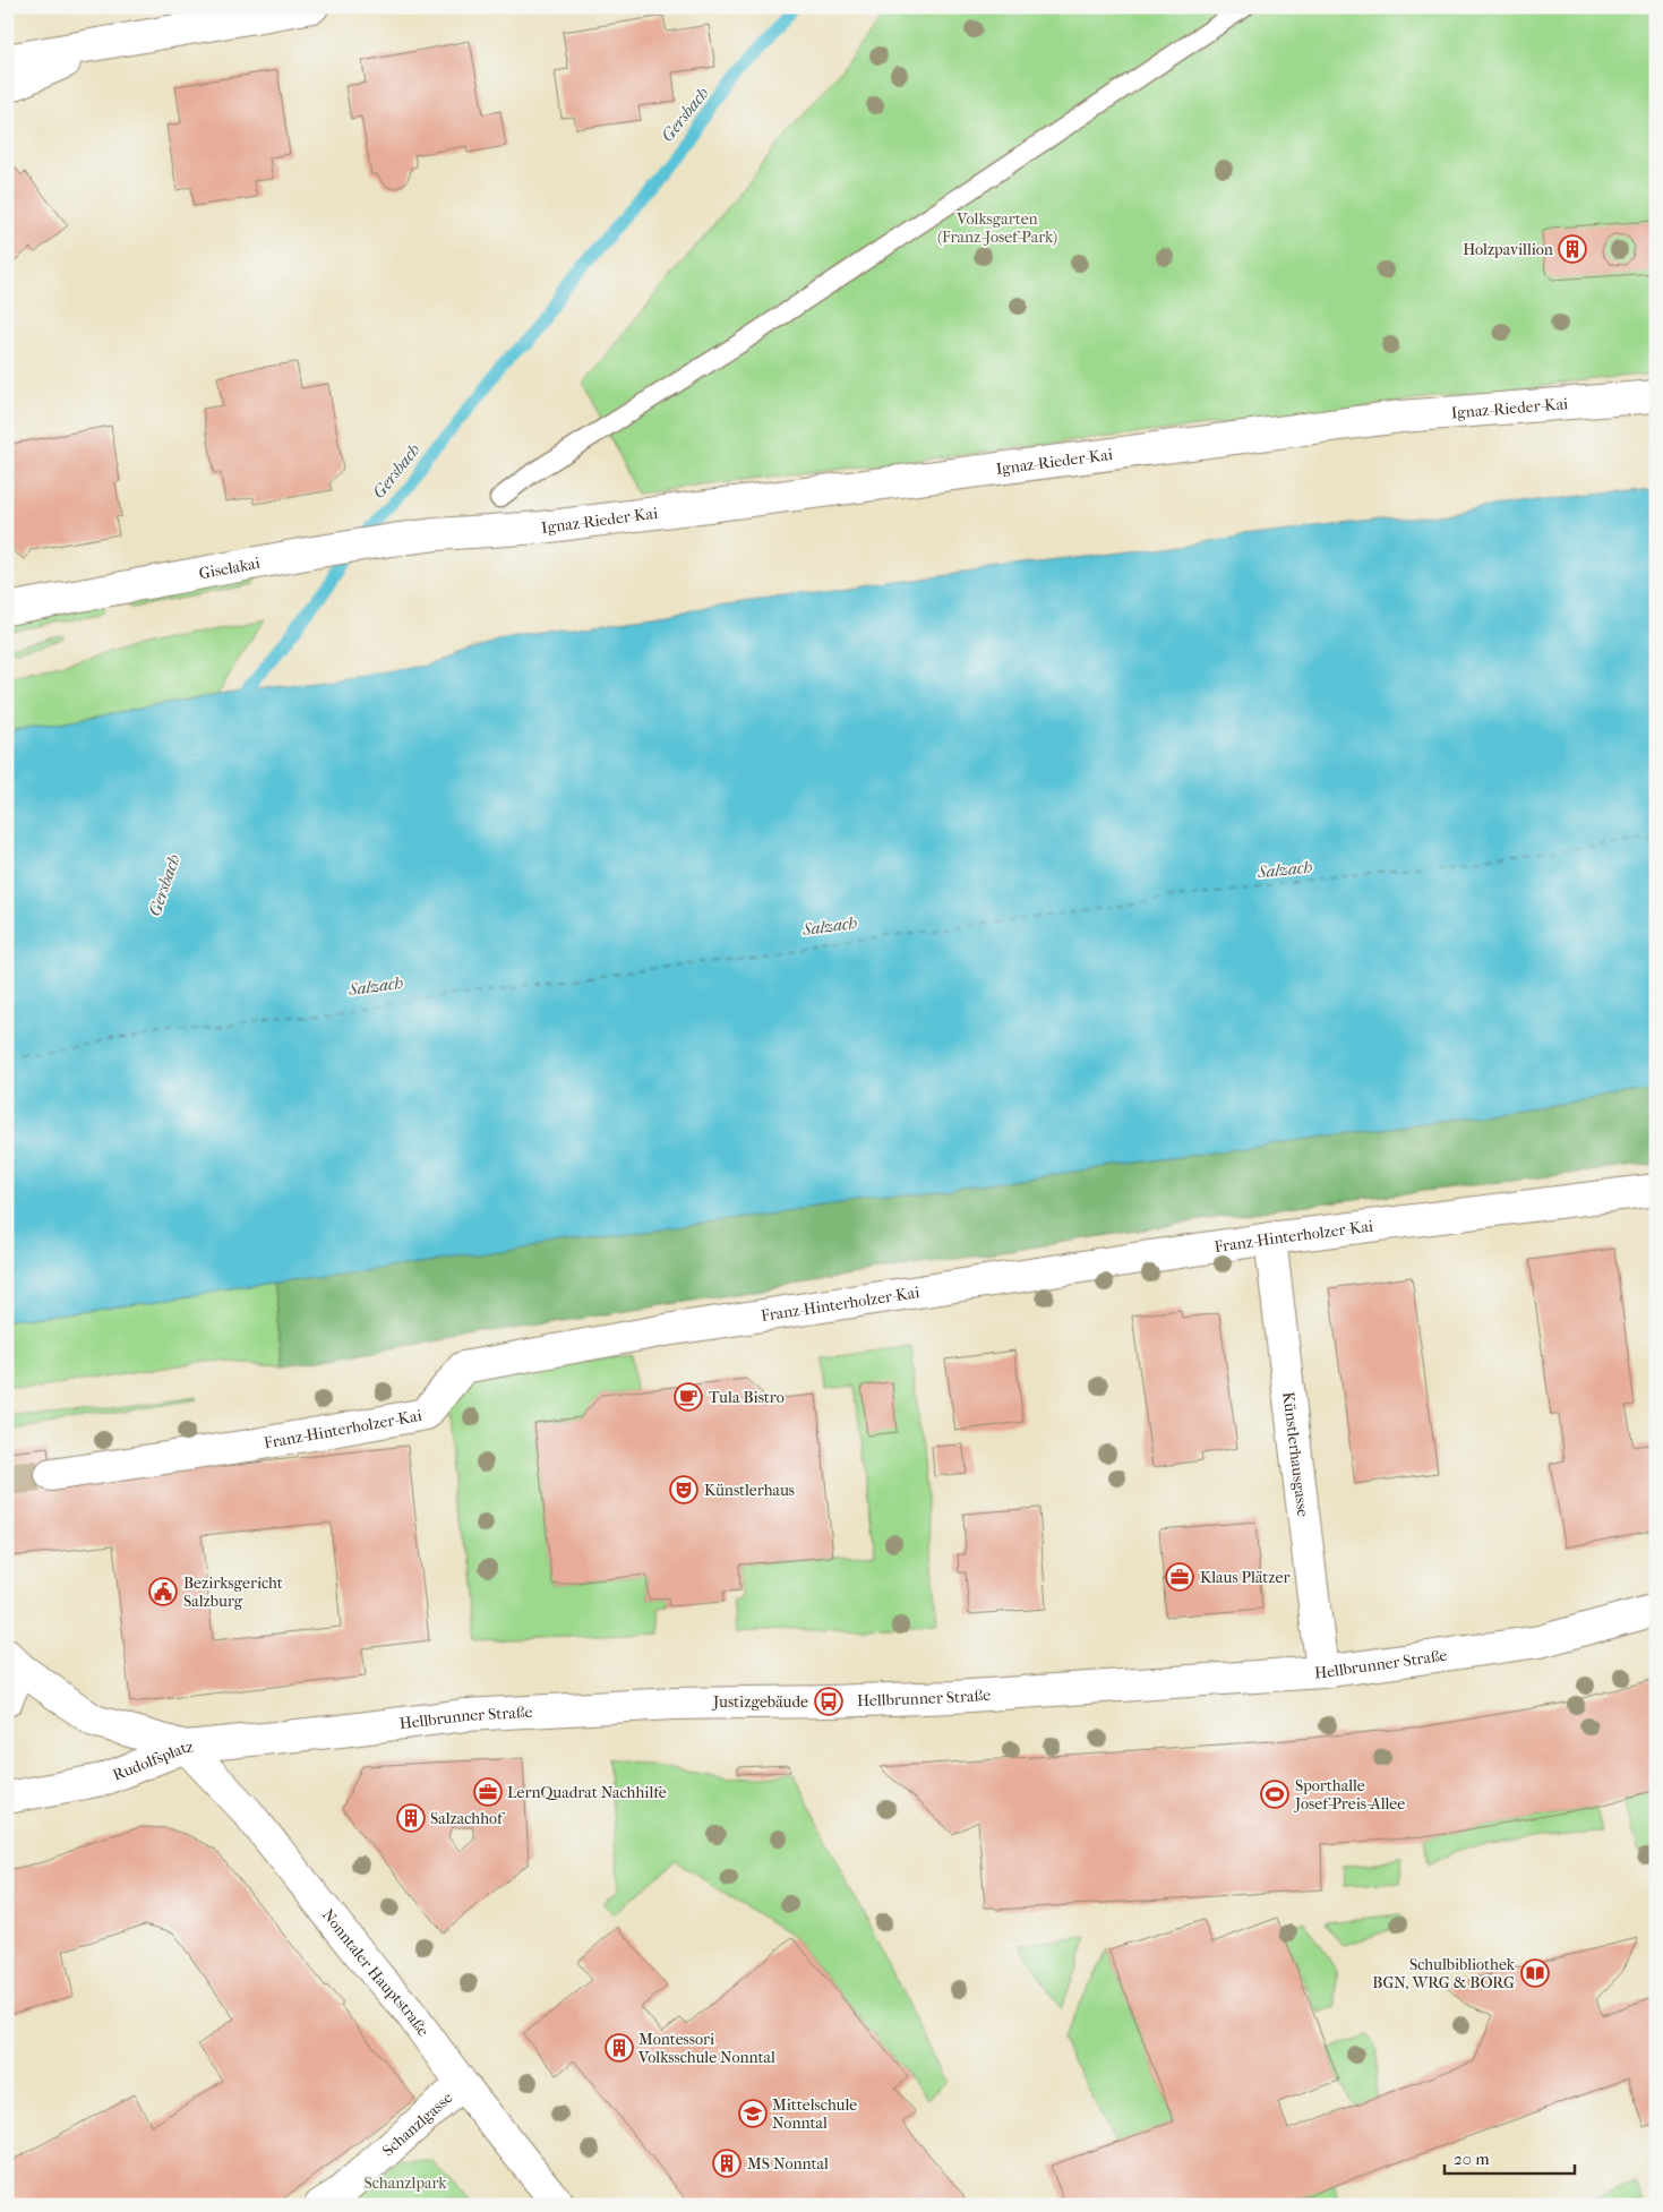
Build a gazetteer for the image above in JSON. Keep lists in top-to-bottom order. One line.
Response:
{"streets":{"street":["Ignaz-Rieder-Kai","Giselakai","Franz-Hinterholzer-Kai","Künstlerhausgasse","Hellbrunner Straße","Rudolfsplatz","Nonntaler Hauptstraße","Schanzlgasse"]},"crossings":[["Ignaz-Rieder-Kai","Giselakai"],["Franz-Hinterholzer-Kai","Künstlerhausgasse"],["Künstlerhausgasse","Hellbrunner Straße"],["Hellbrunner Straße","Rudolfsplatz"],["Hellbrunner Straße","Nonntaler Hauptstraße"],["Rudolfsplatz","Nonntaler Hauptstraße"],["Nonntaler Hauptstraße","Schanzlgasse"]],"water":["Gersbach","Salzach"],"parks":["Volksgarten (Franz-Josef-Park)","Schanzlpark"],"places":{"building":["Holzpavillion","Salzachhof","Montessori Volksschule Nonntal","MS Nonntal"],"cafe":["Tula Bistro"],"theatre":["Künstlerhaus"],"office":["Klaus Plätzer","LernQuadrat Nachhilfe"],"public building":["Bezirksgericht Salzburg"],"bus stop":["Justizgebäude"],"sports":["Sporthalle Josef-Preis-Allee"],"library":["Schulbibliothek BGN, WRG & BORG"],"school or university":["Mittelschule Nonntal"]},"scale_bar":"20 m"}
